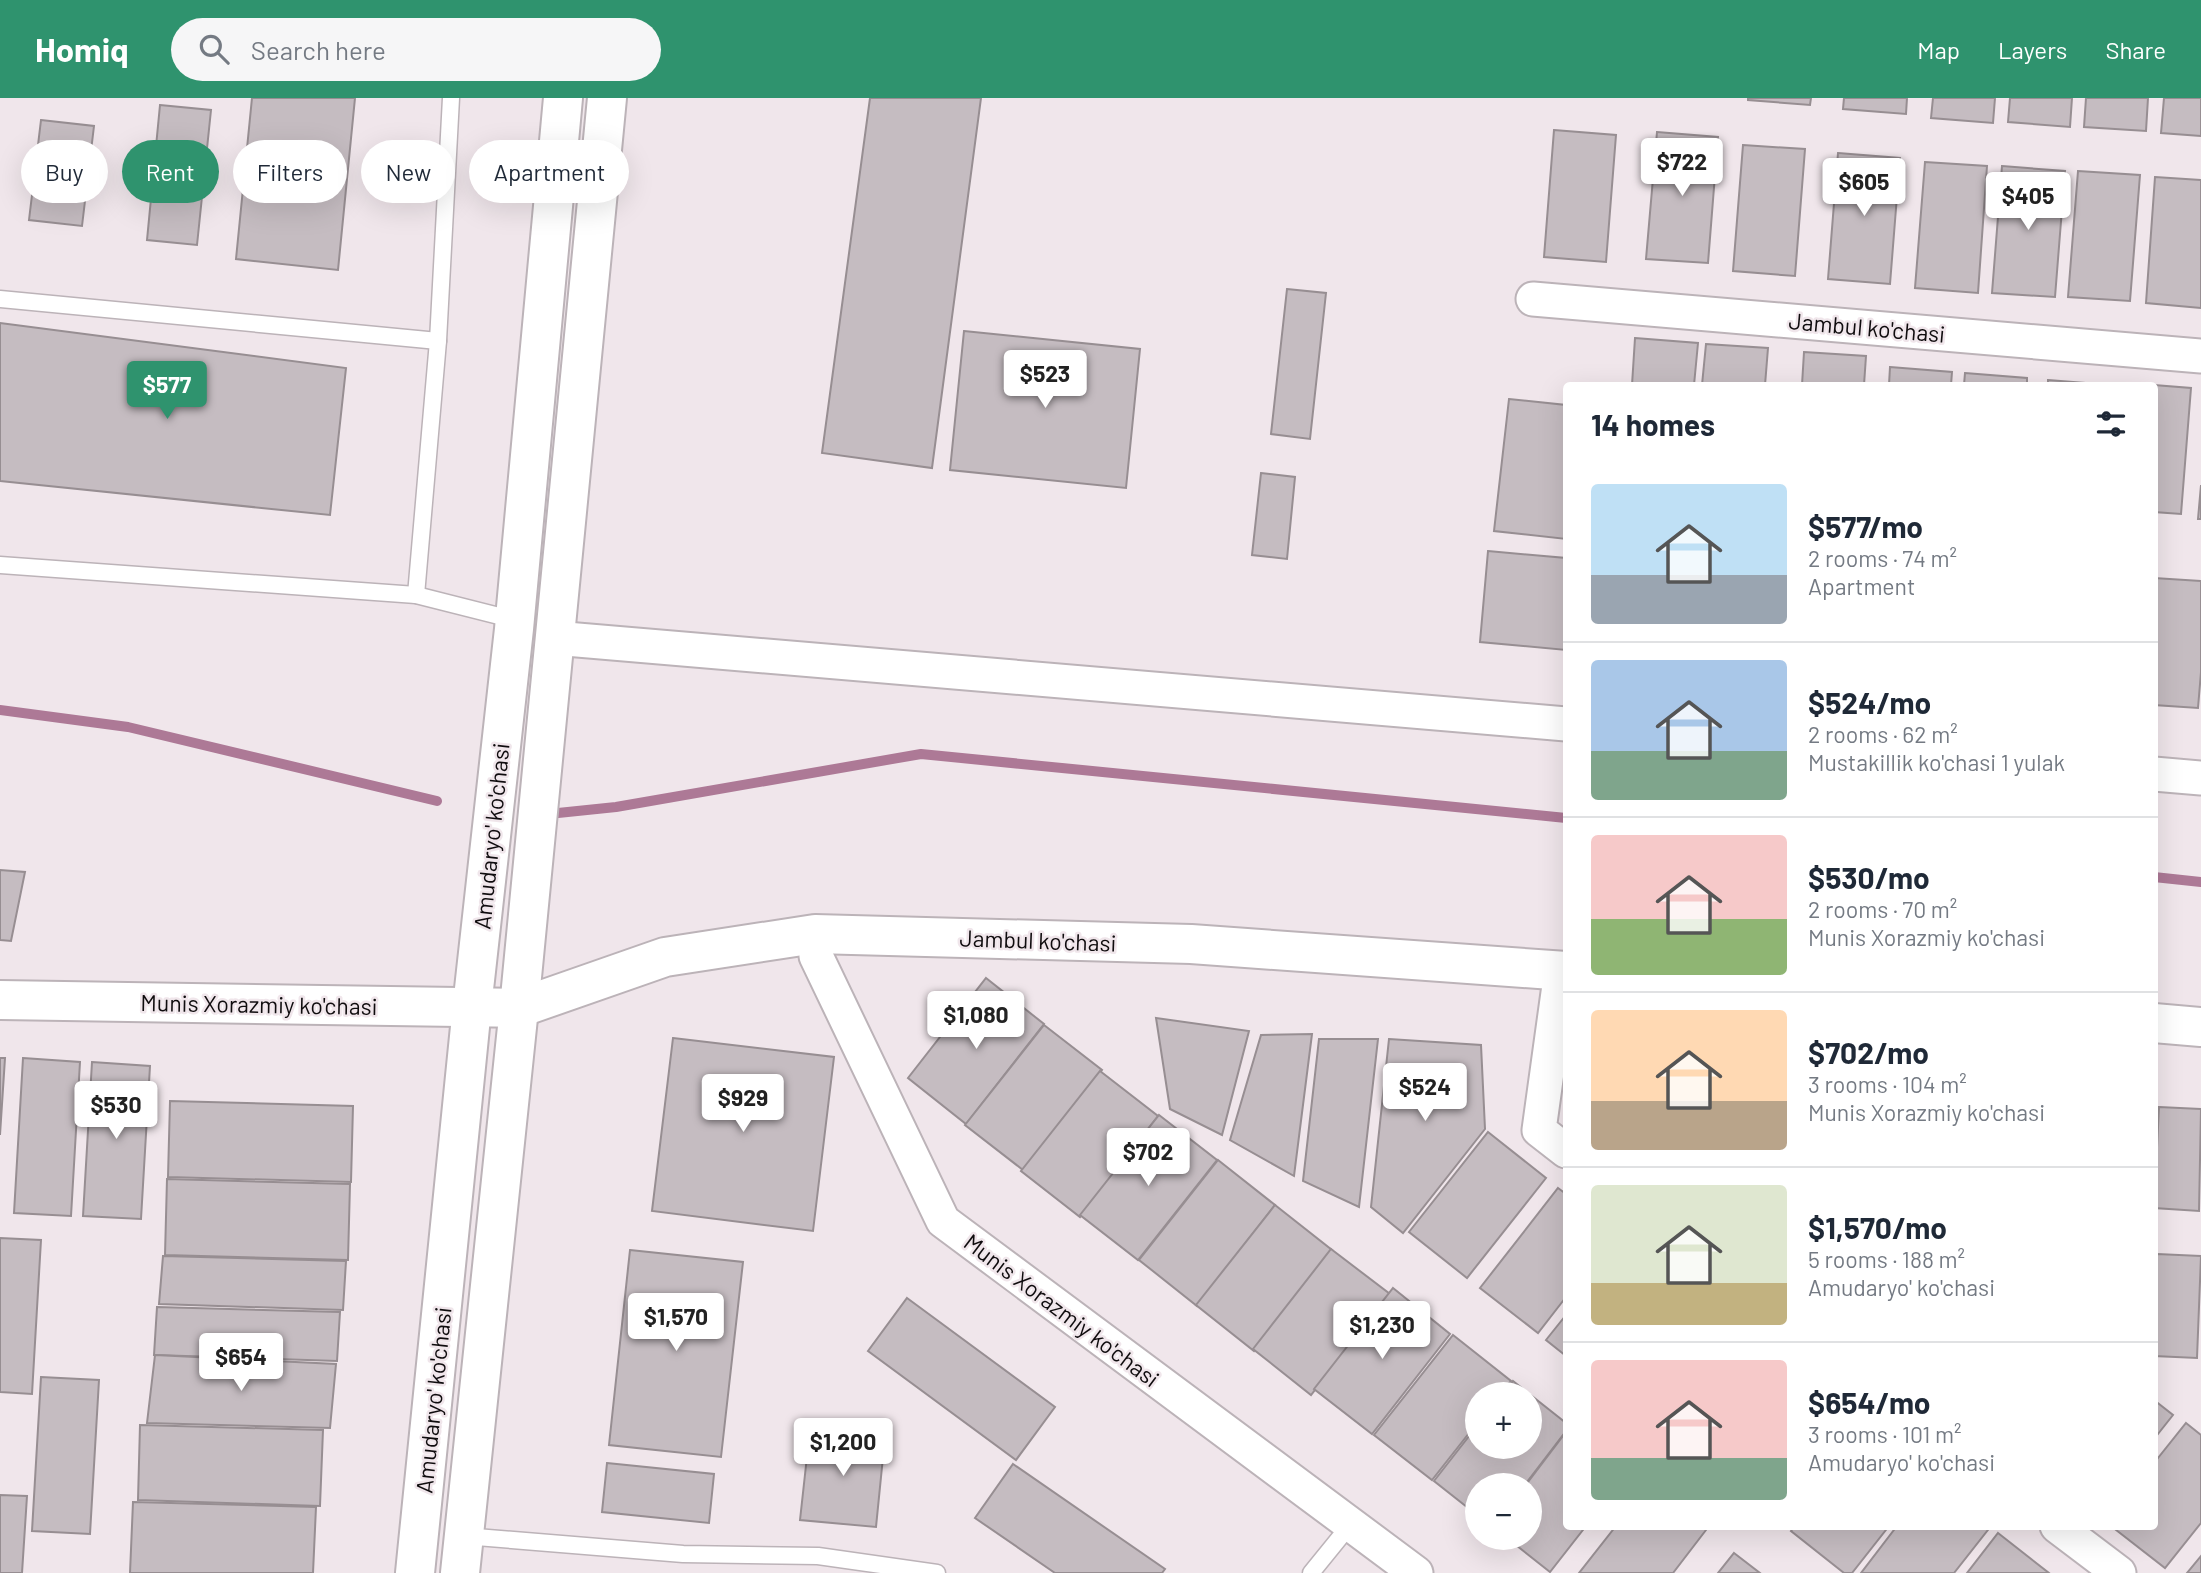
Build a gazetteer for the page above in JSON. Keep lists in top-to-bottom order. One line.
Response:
{"streets":{"street":["Jambul ko'chasi","Amudaryo' ko'chasi","Munis Xorazmiy ko'chasi"]},"crossings":[["Jambul ko'chasi","Amudaryo' ko'chasi"],["Jambul ko'chasi","Munis Xorazmiy ko'chasi"],["Amudaryo' ko'chasi","Munis Xorazmiy ko'chasi"]],"page":{"header":"Homiq","search":"Search here","nav":["Map","Layers","Share"],"price":["$722","$605","$405","$523","$577","$1,080","$524","$929","$530","$702","$1,570","$1,230","$654","$1,200"],"chip":["Buy","Rent","Filters","New","Apartment"],"heading":"14 homes","list":[{"name":"$577/mo","note":"2 rooms · 74 m² · Apartment"},{"name":"$524/mo","note":"2 rooms · 62 m² · Mustakillik ko'chasi 1 yulak"},{"name":"$530/mo","note":"2 rooms · 70 m² · Munis Xorazmiy ko'chasi"},{"name":"$702/mo","note":"3 rooms · 104 m² · Munis Xorazmiy ko'chasi"},{"name":"$1,570/mo","note":"5 rooms · 188 m² · Amudaryo' ko'chasi"},{"name":"$654/mo","note":"3 rooms · 101 m² · Amudaryo' ko'chasi"}],"map_buttons":["+","−"]}}
